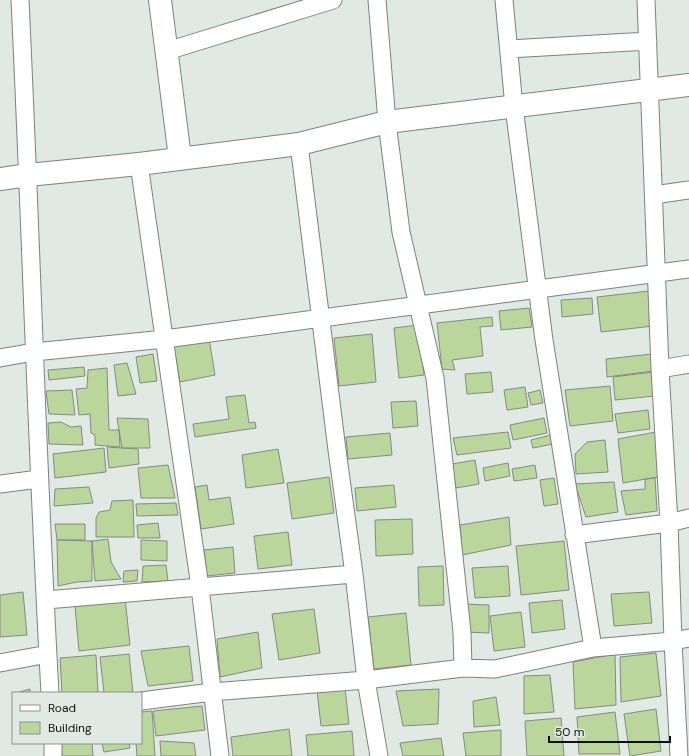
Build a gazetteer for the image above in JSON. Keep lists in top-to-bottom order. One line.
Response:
{"legend":["Road","Building"],"scale_bar":"50 m"}
